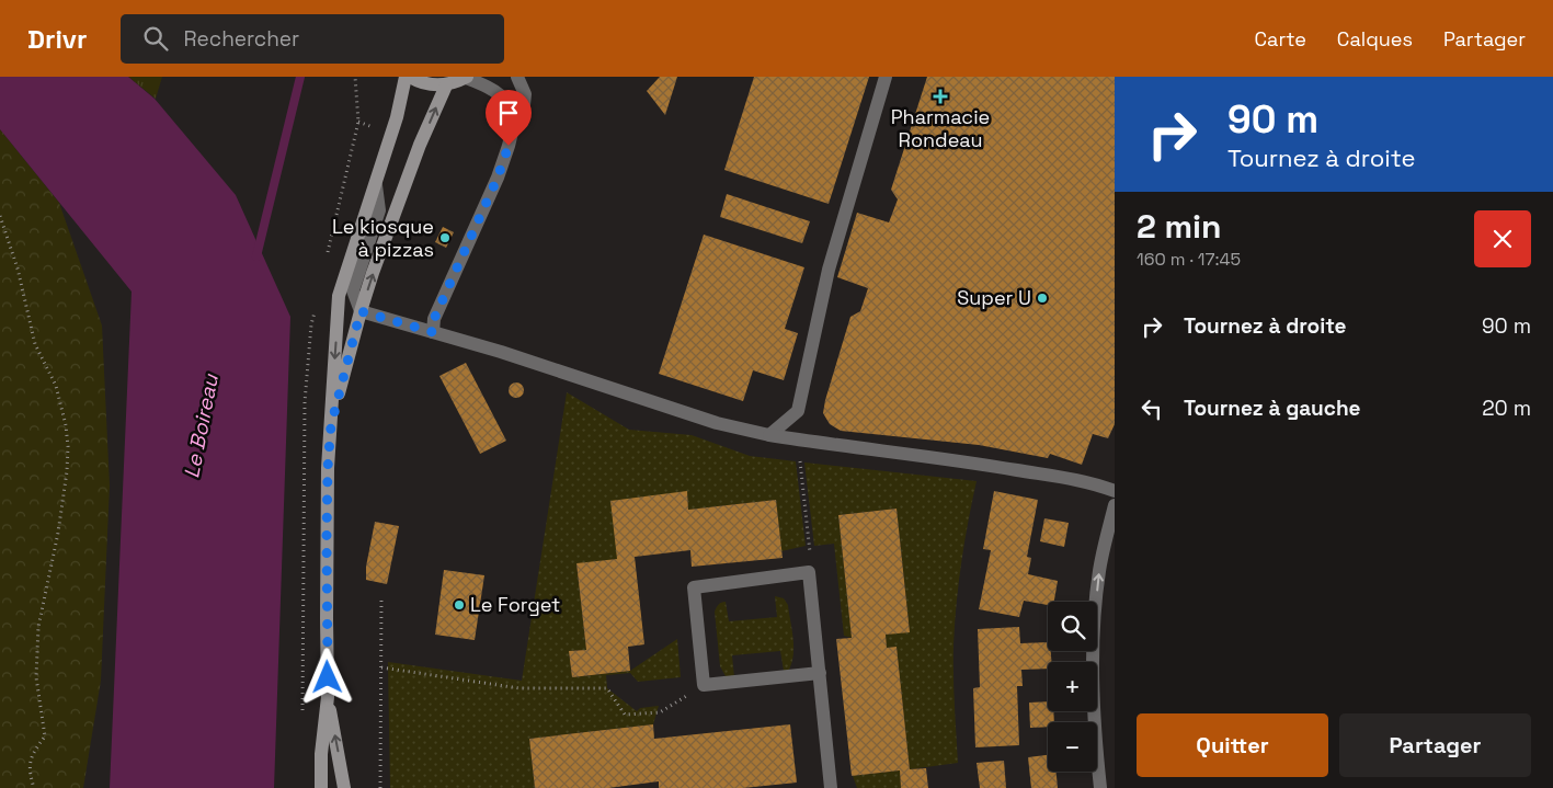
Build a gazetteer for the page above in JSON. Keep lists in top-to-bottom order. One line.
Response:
{"water":["Le Boireau"],"places":{"health":["Pharmacie Rondeau"],"other":["Le kiosque à pizzas","Super U","Le Forget"]},"page":{"header":"Drivr","search":"Rechercher","nav":["Carte","Calques","Partager"],"turn":["90 m","Tournez à droite"],"heading":["2 min","160 m · 17:45"],"list":[{"name":"Tournez à droite","value":"90 m"},{"name":"Tournez à gauche","value":"20 m"}],"map_buttons":["+","−"],"buttons":["Quitter","Partager"]}}
